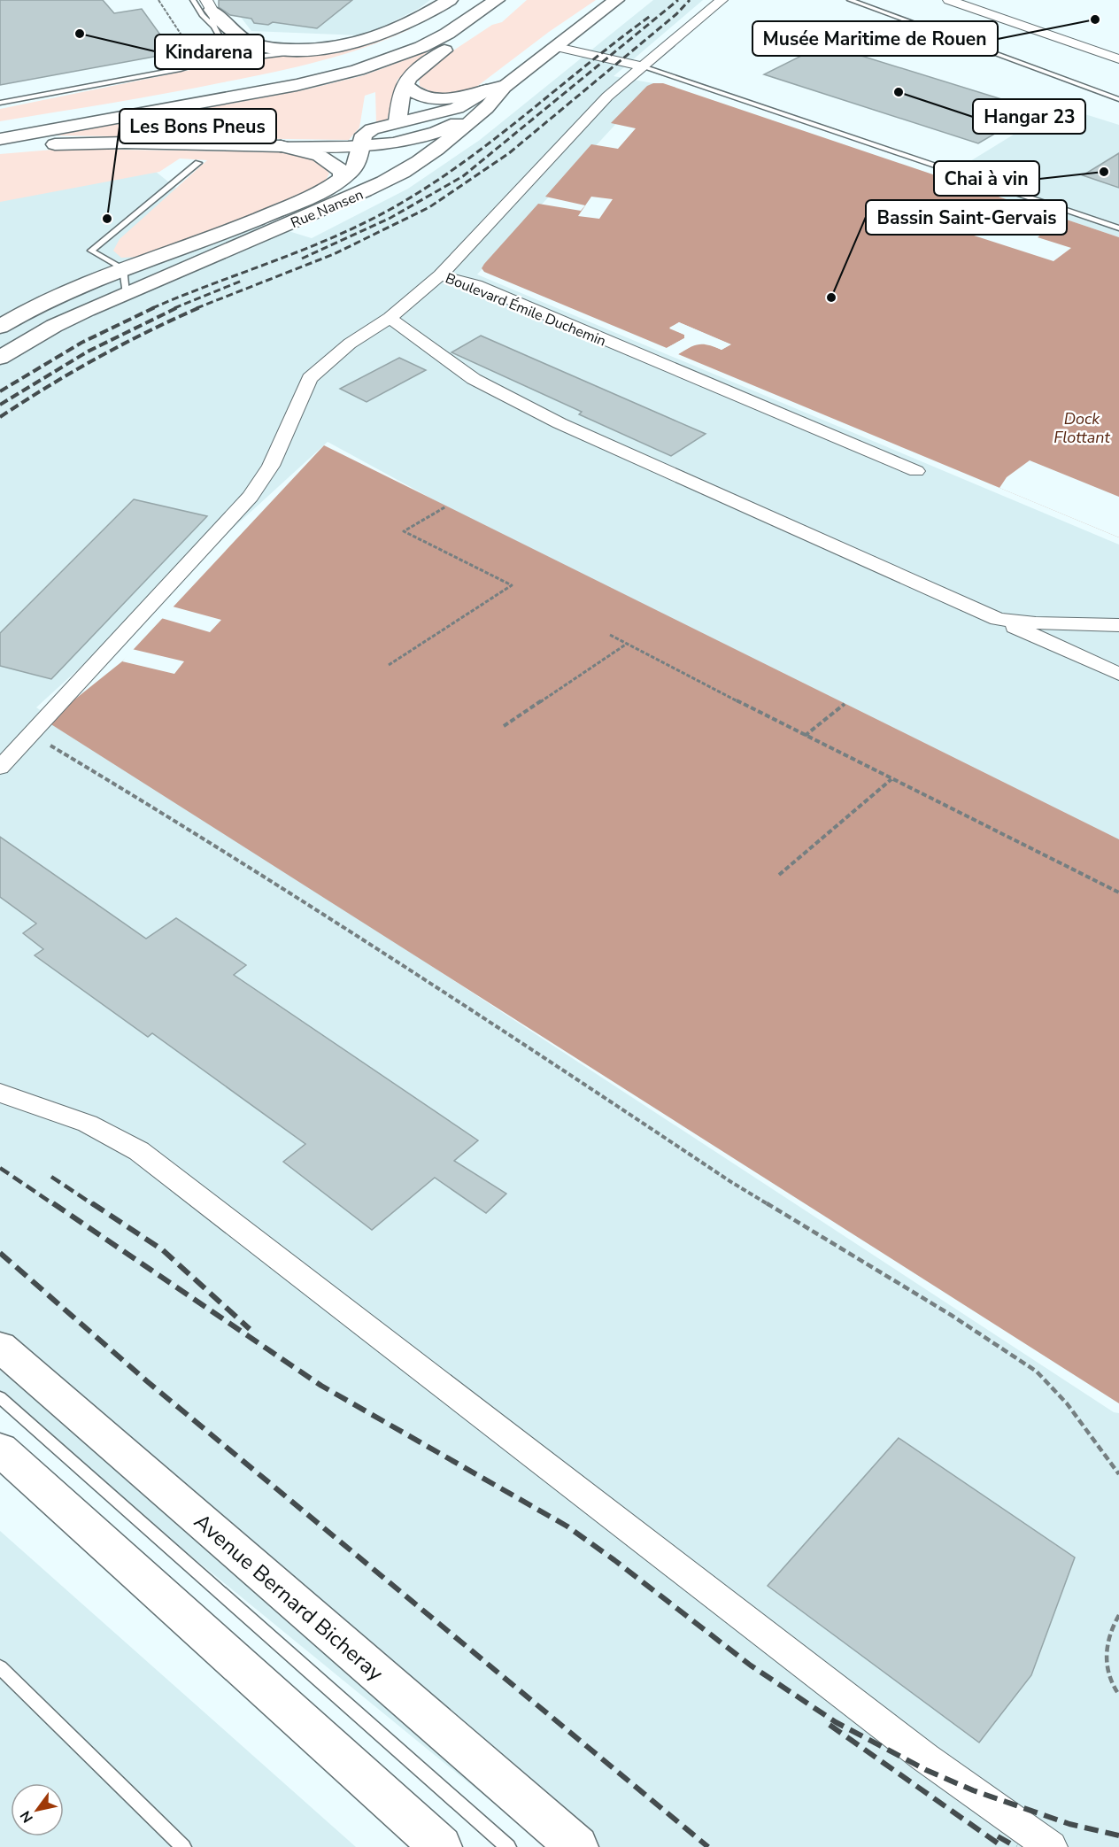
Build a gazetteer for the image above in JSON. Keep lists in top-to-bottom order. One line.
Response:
{"streets":{"main road":["Rue Nansen","Avenue Bernard Bicheray"],"street":["Boulevard Émile Duchemin"]},"water":["Dock Flottant"],"places":["Musée Maritime de Rouen","Kindarena","Hangar 23","Chai à vin","Les Bons Pneus","Bassin Saint-Gervais"],"north":"bottom left"}
